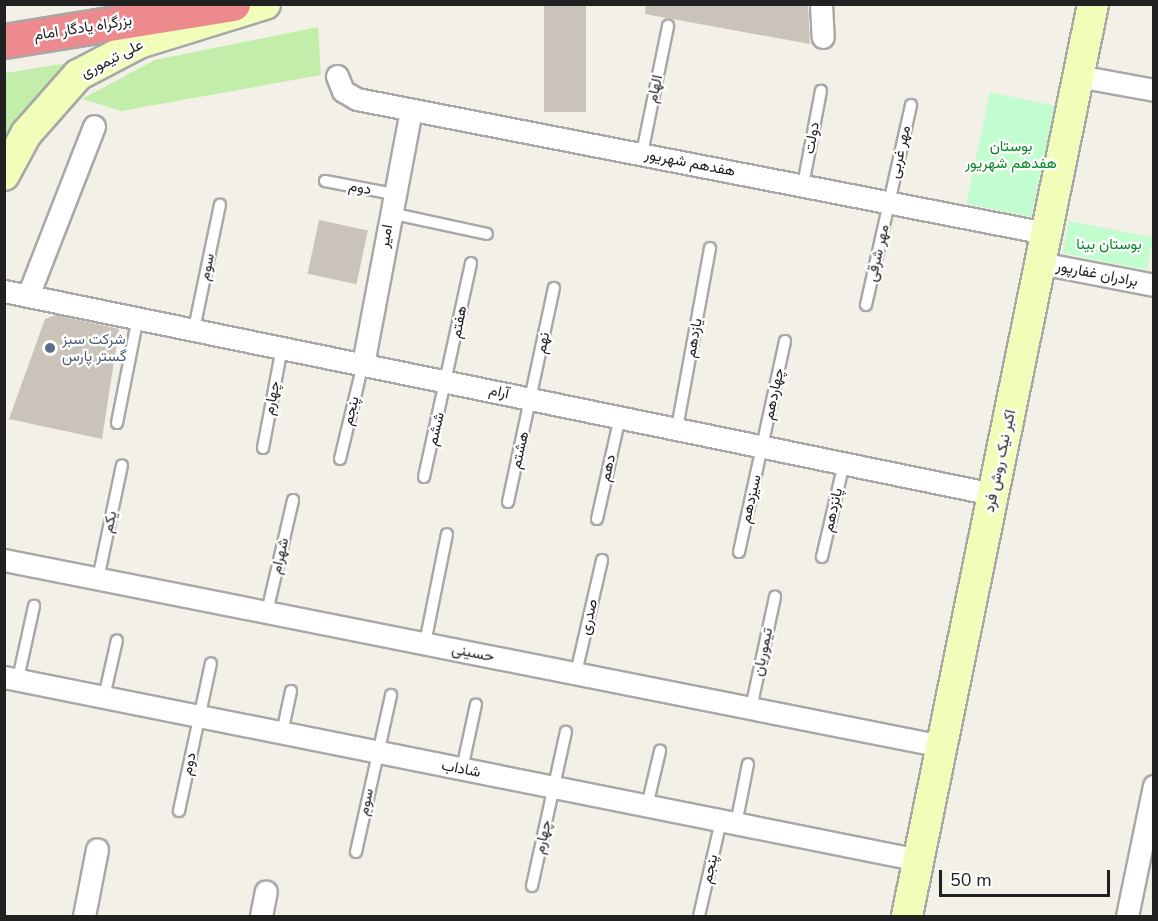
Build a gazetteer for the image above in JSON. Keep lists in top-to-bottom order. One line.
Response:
{"streets":{"highway":["بزرگراه یادگار امام"],"street":["علی تیموری","هفدهم شهریور","امیر","برادران غفارپور","آرام","اکبر نیک روش فرد","حسینی","شاداب"],"lane":["الهام","دولت","مهر غربی","دوم","مهر شرقی","سوم","هفتم","یازدهم","نهم","چهاردهم","چهارم","پنجم","ششم","هشتم","دهم","سیزدهم","پانزدهم","یکم","شهرام","صدری","تیموریان"]},"crossings":[["الهام","هفدهم شهریور"],["دولت","هفدهم شهریور"],["مهر غربی","هفدهم شهریور"],["مهر غربی","مهر شرقی"],["هفدهم شهریور","امیر"],["هفدهم شهریور","مهر شرقی"],["هفدهم شهریور","اکبر نیک روش فرد"],["دوم","امیر"],["دوم","شاداب"],["امیر","آرام"],["امیر","پنجم"],["سوم","آرام"],["سوم","شاداب"],["برادران غفارپور","اکبر نیک روش فرد"],["هفتم","آرام"],["هفتم","ششم"],["یازدهم","آرام"],["نهم","آرام"],["نهم","هشتم"],["آرام","چهاردهم"],["آرام","چهارم"],["آرام","پنجم"],["آرام","ششم"],["آرام","هشتم"],["آرام","اکبر نیک روش فرد"],["آرام","دهم"],["آرام","سیزدهم"],["آرام","پانزدهم"],["چهاردهم","سیزدهم"],["چهارم","شاداب"],["پنجم","شاداب"],["اکبر نیک روش فرد","حسینی"],["اکبر نیک روش فرد","شاداب"],["یکم","حسینی"],["شهرام","حسینی"],["صدری","حسینی"],["تیموریان","حسینی"]],"parks":["بوستان هفدهم شهریور","بوستان بینا"],"places":["شرکت سبز گستر پارس"],"scale_bar":"50 m"}
